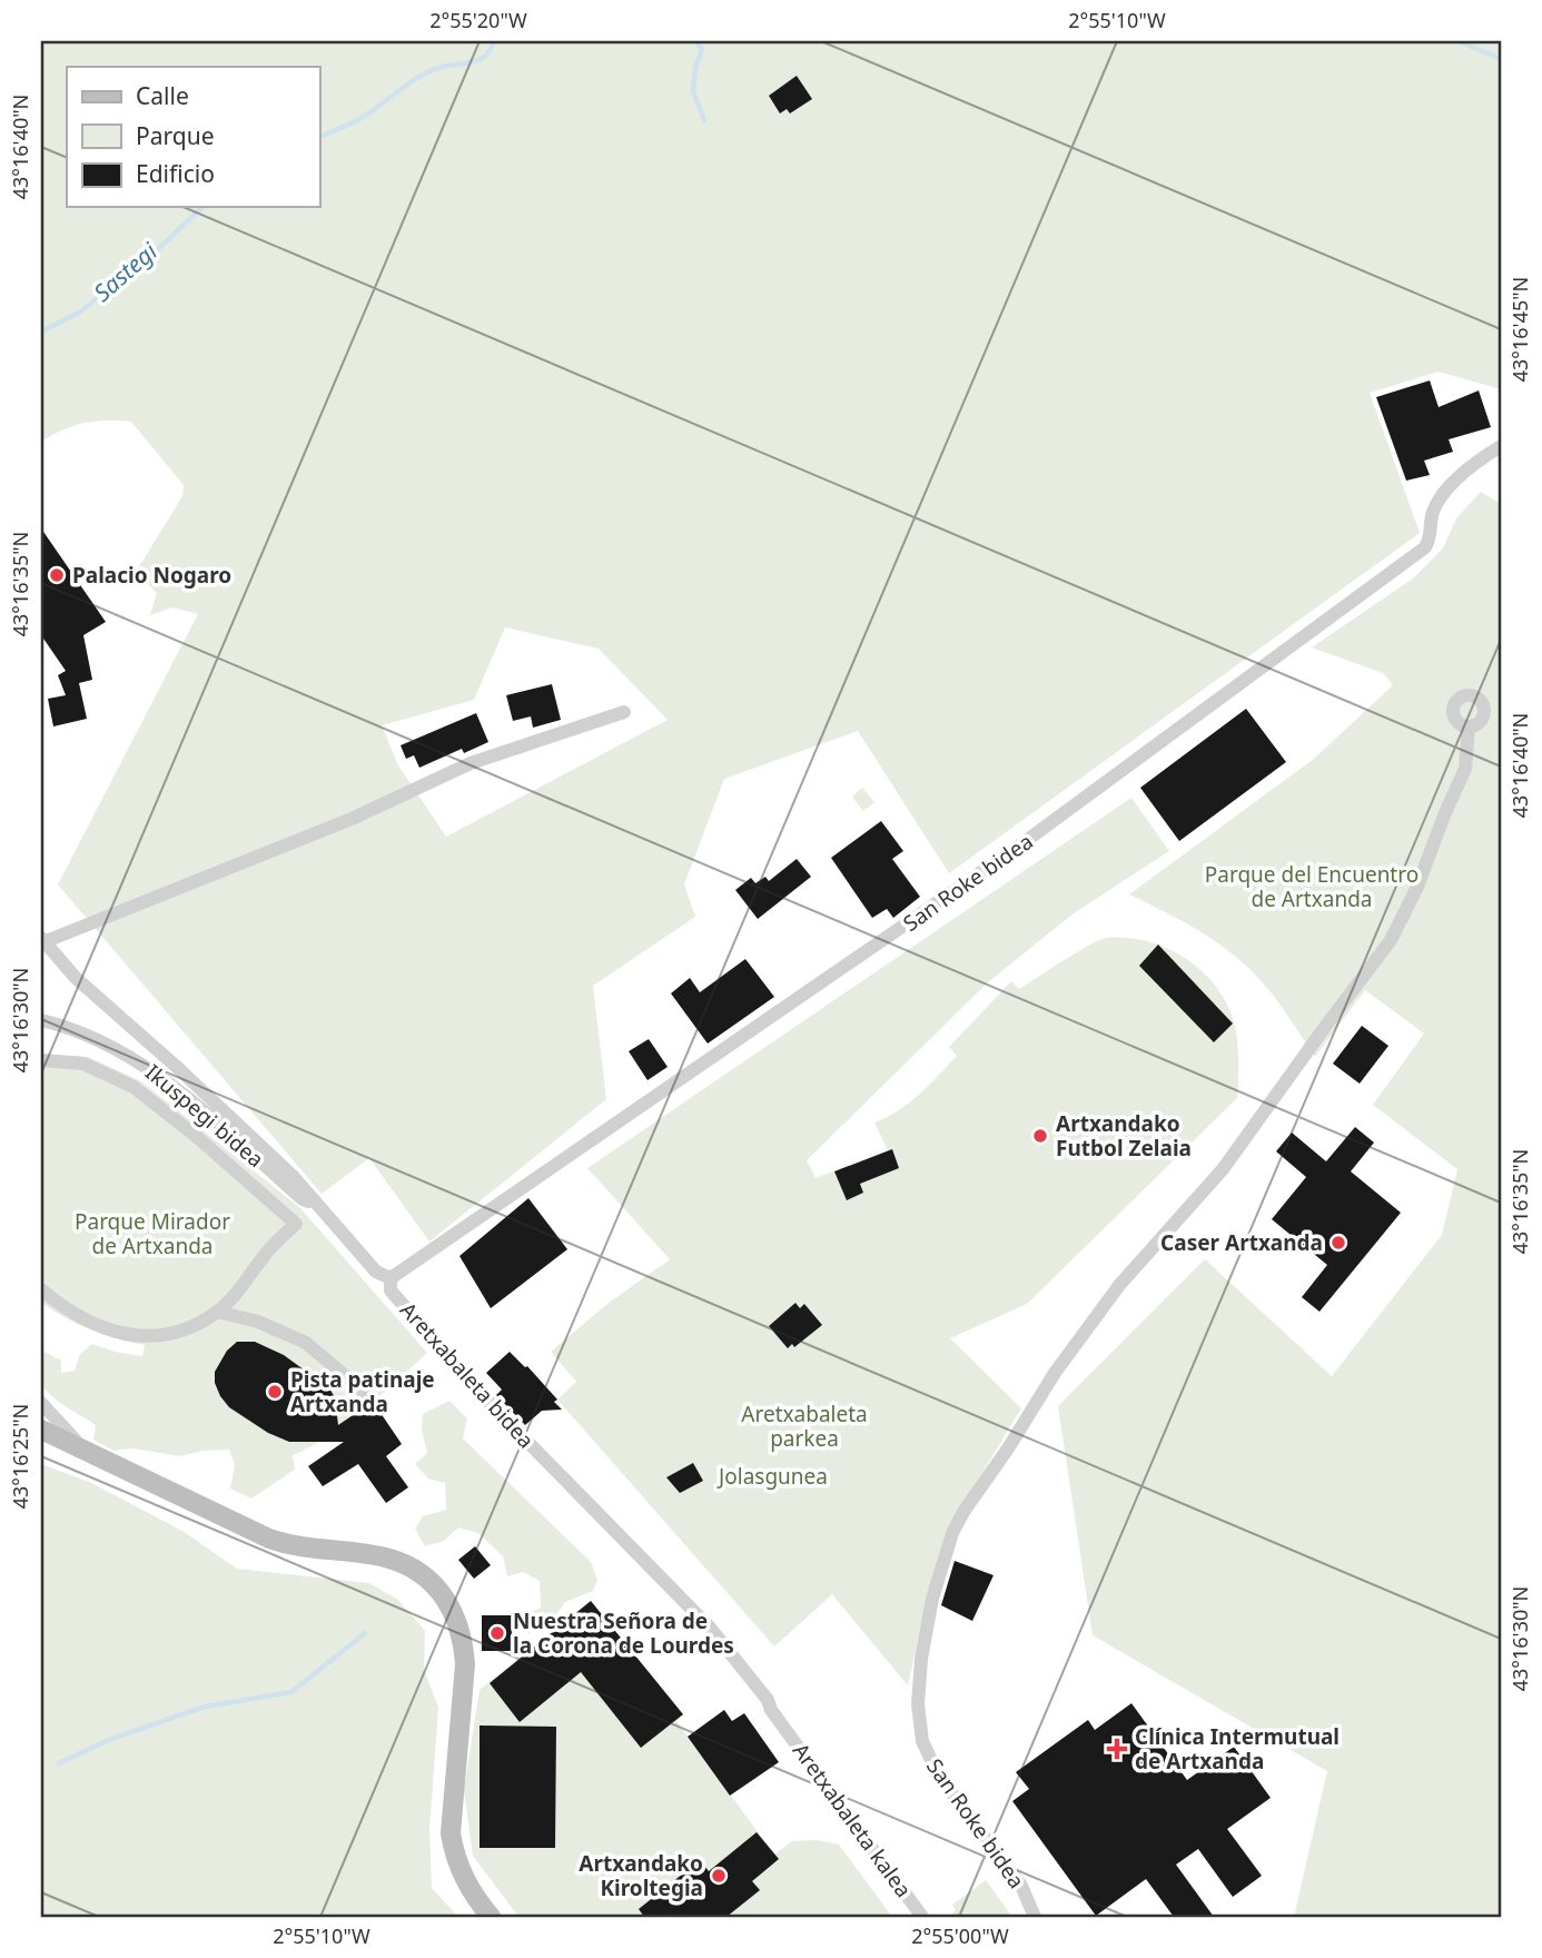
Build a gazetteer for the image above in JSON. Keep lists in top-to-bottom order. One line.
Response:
{"streets":{"street":["San Roke bidea","Ikuspegi bidea","Aretxabaleta bidea","Aretxabaleta kalea"]},"crossings":[["San Roke bidea","Aretxabaleta bidea"],["Ikuspegi bidea","Aretxabaleta bidea"],["Aretxabaleta bidea","Aretxabaleta kalea"]],"water":["Sastegi"],"parks":["Parque del Encuentro de Artxanda","Parque Mirador de Artxanda","Aretxabaleta parkea","Jolasgunea"],"places":{"other":["Palacio Nogaro","Artxandako Futbol Zelaia","Caser Artxanda","Pista patinaje Artxanda","Nuestra Señora de la Corona de Lourdes","Artxandako Kiroltegia"],"health":["Clínica Intermutual de Artxanda"]},"legend":["Calle","Parque","Edificio"],"coordinates":["2°55'20\"W","2°55'10\"W","43°16'40\"N","43°16'45\"N","43°16'35\"N","43°16'30\"N","43°16'25\"N","2°55'00\"W"]}
